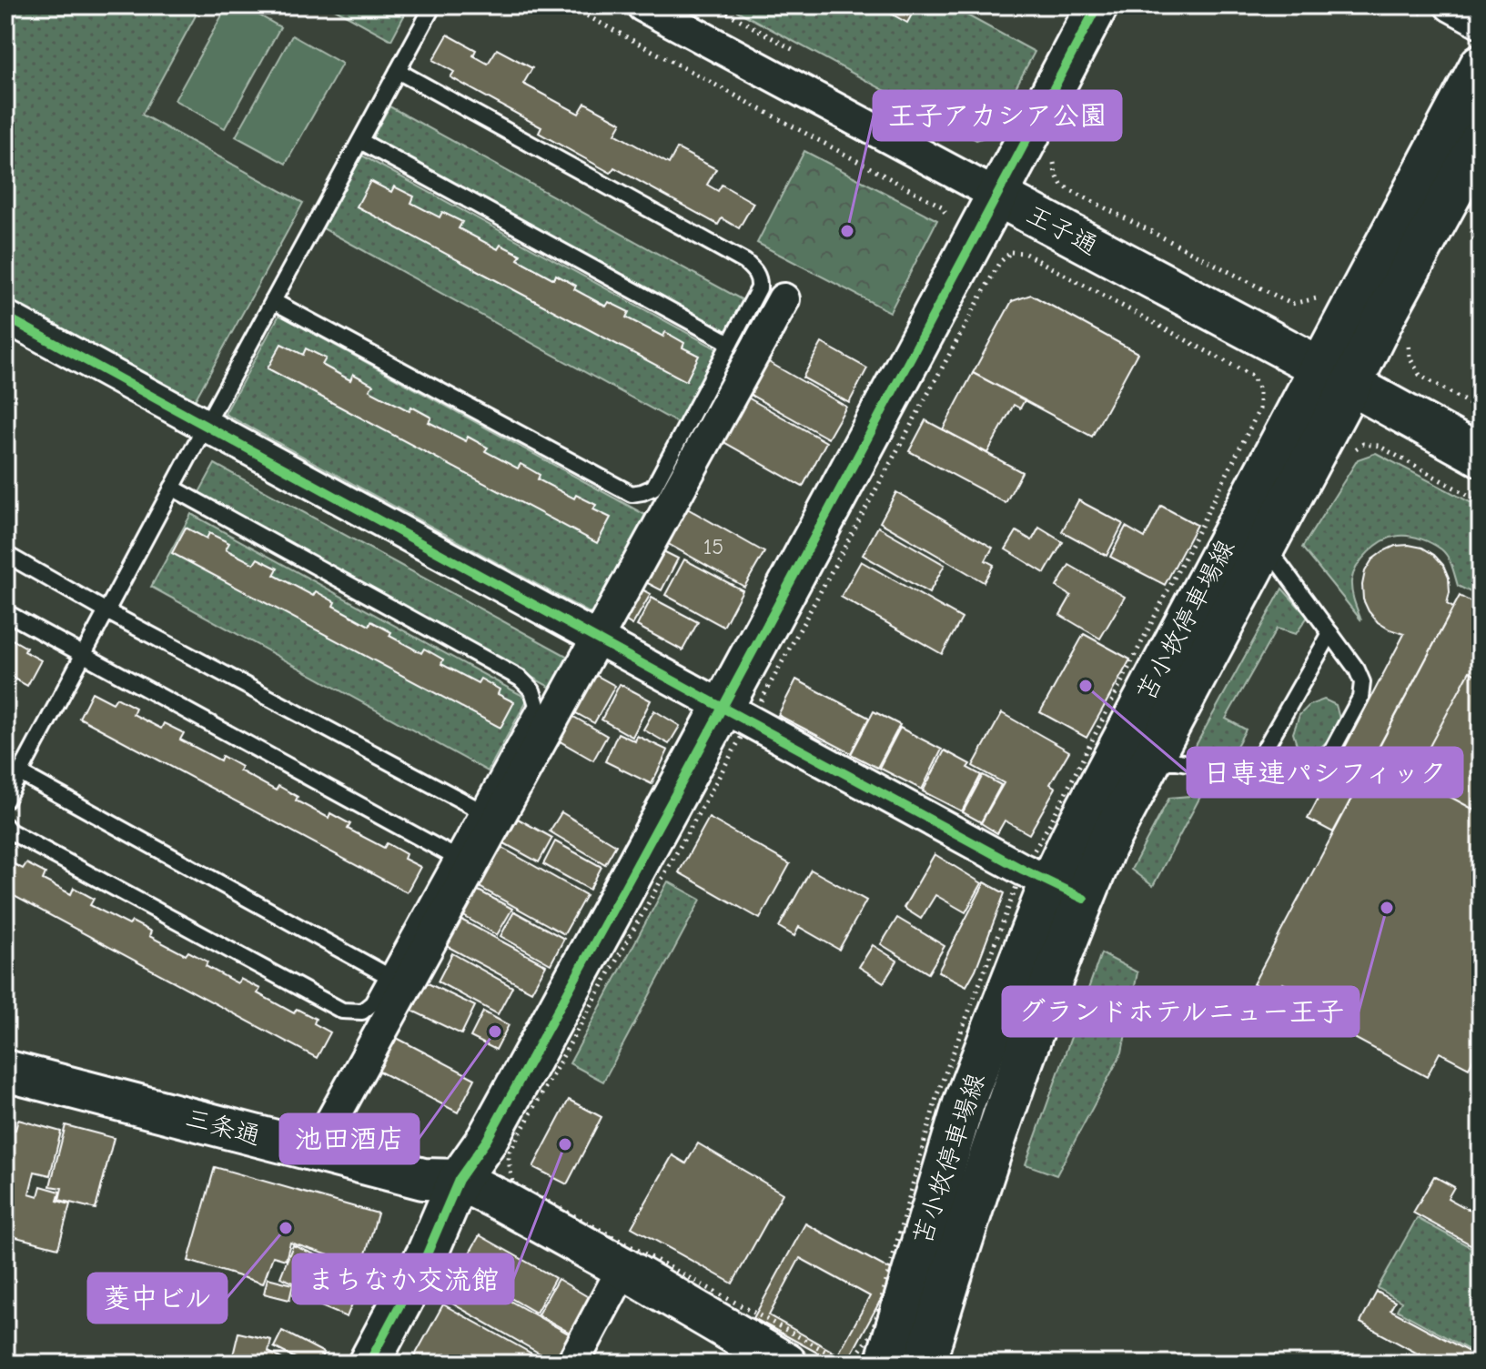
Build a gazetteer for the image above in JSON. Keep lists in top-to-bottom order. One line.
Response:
{"streets":{"street":["王子通","苫小牧停車場線","三条通"]},"crossings":[["王子通","苫小牧停車場線"]],"places":["王子アカシア公園","日専連パシフィック","グランドホテルニュー王子","池田酒店","まちなか交流館","菱中ビル"],"house_numbers":["15"]}
